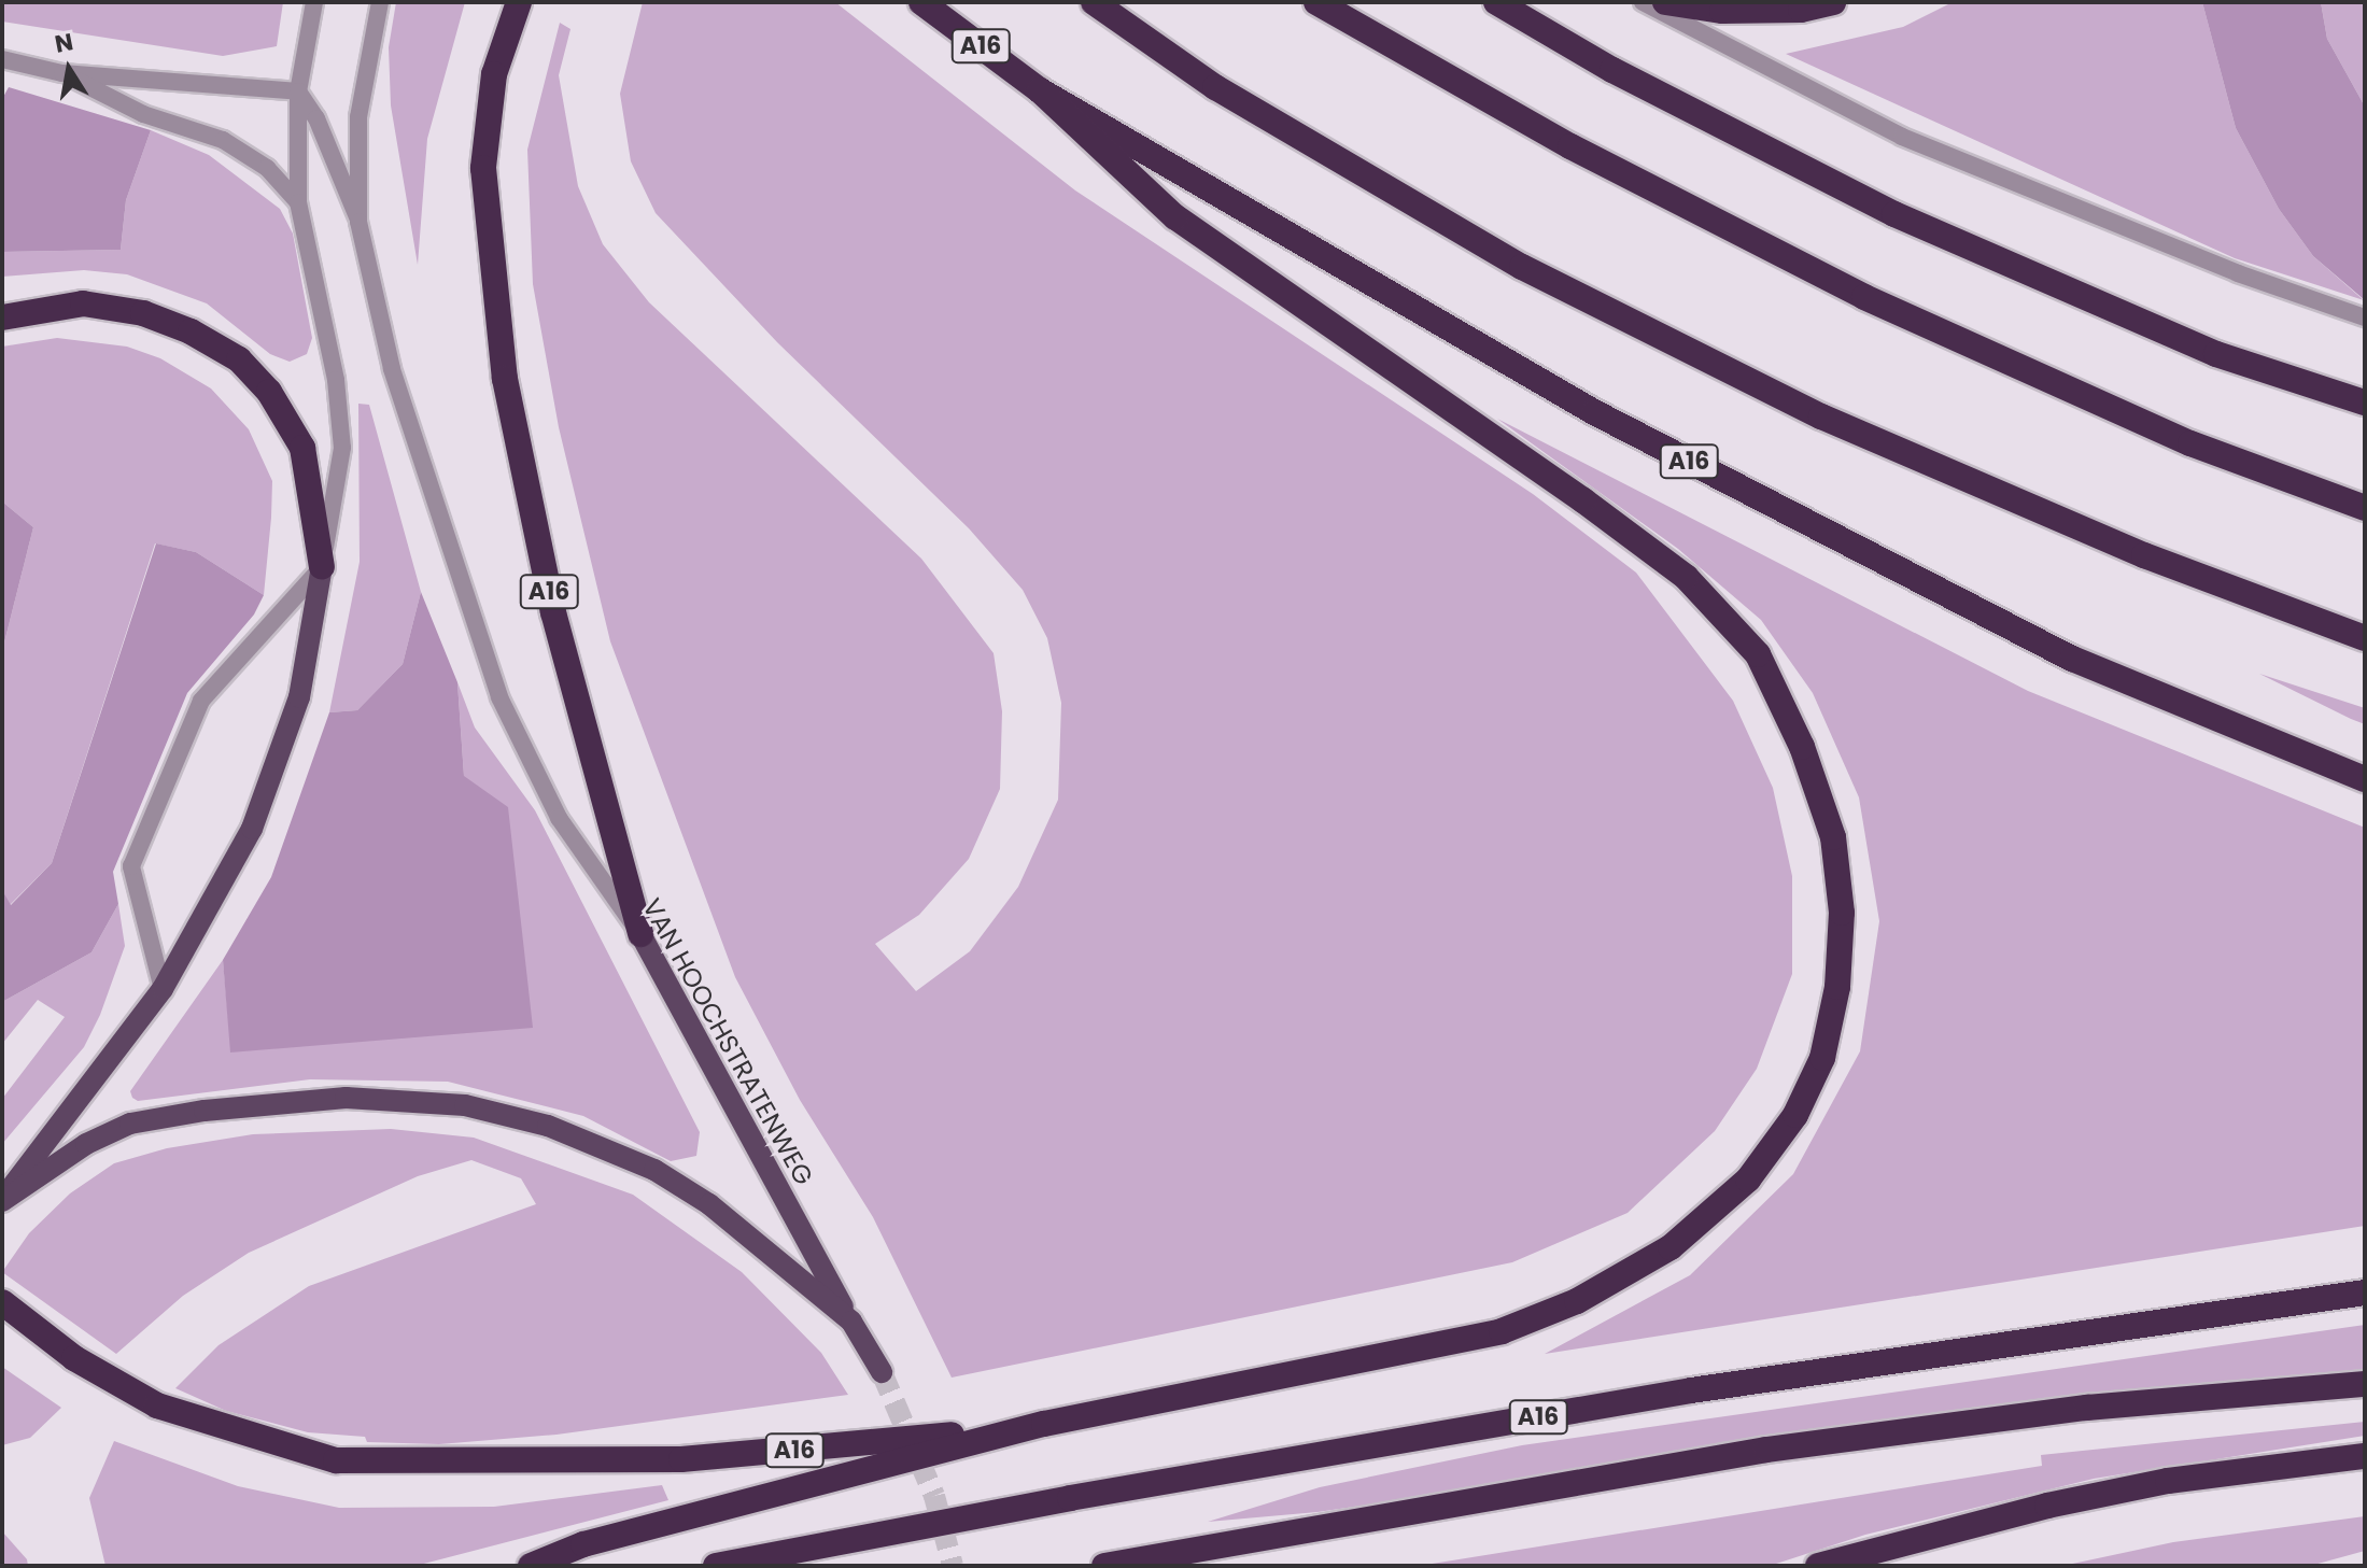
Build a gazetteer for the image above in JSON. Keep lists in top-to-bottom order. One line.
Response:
{"streets":{"highway":["A16"],"main road":["VAN HOOCHSTRATENWEG"]},"crossings":[["A16","VAN HOOCHSTRATENWEG"]],"north":"top"}
